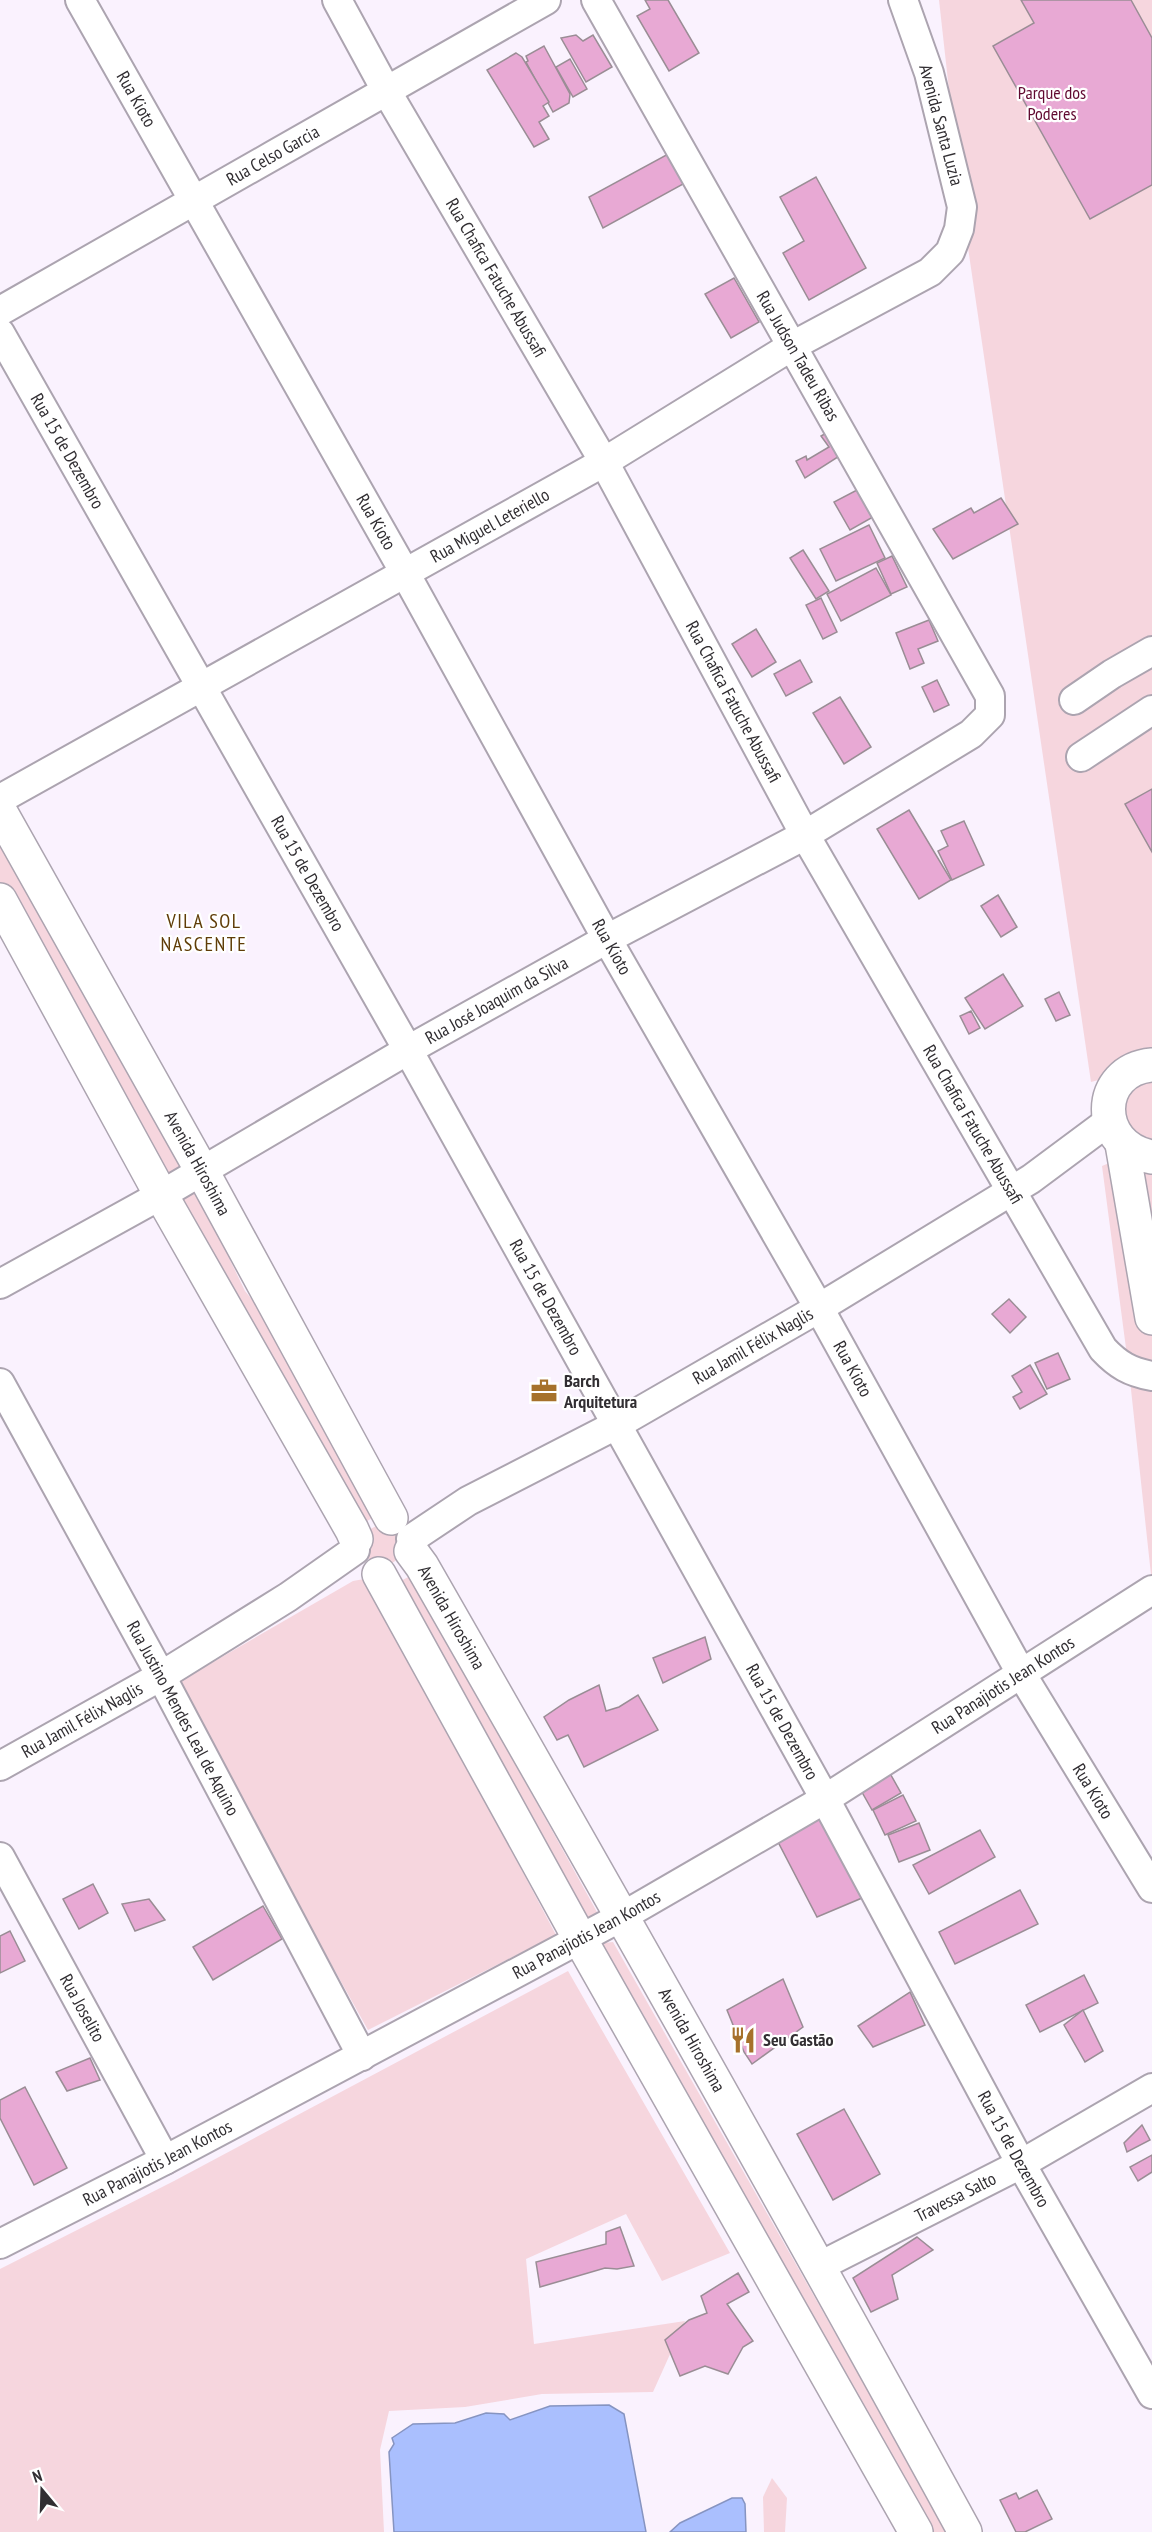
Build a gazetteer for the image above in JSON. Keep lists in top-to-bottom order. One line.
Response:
{"streets":{"main road":["Avenida Hiroshima"],"street":["Rua Kioto","Avenida Santa Luzia","Rua Celso Garcia","Rua Chafica Fatuche Abussafi","Rua Judson Tadeu Ribas","Rua 15 de Dezembro","Rua Miguel Leteriello","Rua José Joaquim da Silva","Rua Jamil Félix Naglis","Rua Panajiotis Jean Kontos","Rua Justino Mendes Leal de Aquino","Rua Joselito","Travessa Salto"]},"crossings":[["Rua Kioto","Rua Celso Garcia"],["Rua Kioto","Rua Miguel Leteriello"],["Rua Kioto","Rua José Joaquim da Silva"],["Rua Kioto","Rua Jamil Félix Naglis"],["Rua Kioto","Rua Panajiotis Jean Kontos"],["Avenida Santa Luzia","Rua Miguel Leteriello"],["Rua Celso Garcia","Rua Chafica Fatuche Abussafi"],["Rua Chafica Fatuche Abussafi","Rua Miguel Leteriello"],["Rua Chafica Fatuche Abussafi","Rua José Joaquim da Silva"],["Rua Chafica Fatuche Abussafi","Rua Jamil Félix Naglis"],["Rua Judson Tadeu Ribas","Rua Miguel Leteriello"],["Rua Judson Tadeu Ribas","Rua José Joaquim da Silva"],["Rua 15 de Dezembro","Rua Miguel Leteriello"],["Rua 15 de Dezembro","Rua José Joaquim da Silva"],["Rua 15 de Dezembro","Rua Jamil Félix Naglis"],["Rua 15 de Dezembro","Rua Panajiotis Jean Kontos"],["Rua 15 de Dezembro","Travessa Salto"],["Rua José Joaquim da Silva","Avenida Hiroshima"],["Avenida Hiroshima","Rua Jamil Félix Naglis"],["Avenida Hiroshima","Rua Panajiotis Jean Kontos"],["Avenida Hiroshima","Travessa Salto"],["Rua Jamil Félix Naglis","Rua Justino Mendes Leal de Aquino"],["Rua Panajiotis Jean Kontos","Rua Justino Mendes Leal de Aquino"],["Rua Panajiotis Jean Kontos","Rua Joselito"]],"districts":["VILA SOL NASCENTE"],"parks":["Parque dos Poderes"],"places":{"office":["Barch Arquitetura"],"restaurant":["Seu Gastão"]},"north":"top"}
